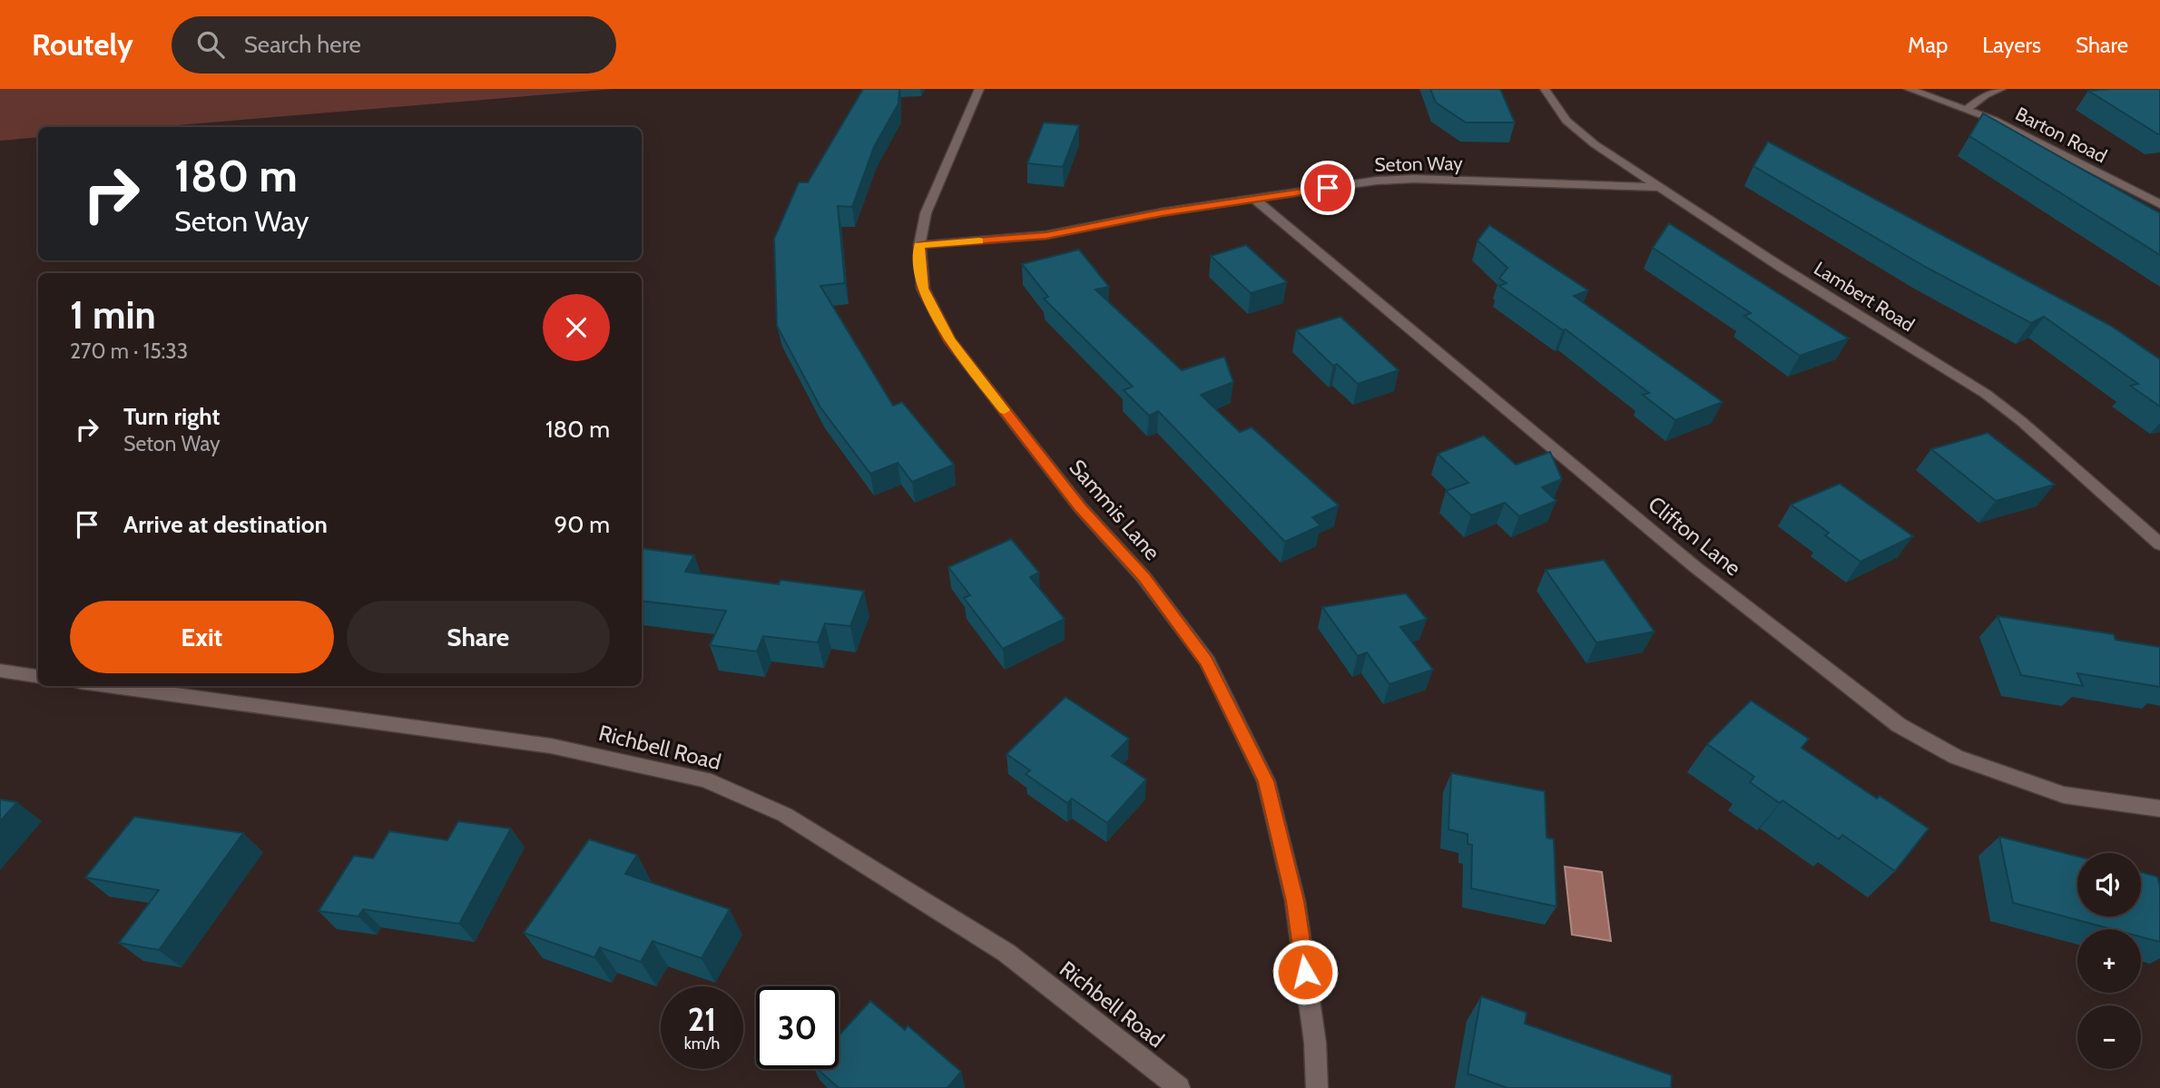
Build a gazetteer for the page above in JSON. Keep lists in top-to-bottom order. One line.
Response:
{"streets":{"street":["Barton Road","Seton Way","Lambert Road","Sammis Lane","Clifton Lane","Richbell Road"]},"crossings":[["Seton Way","Lambert Road"],["Seton Way","Sammis Lane"],["Seton Way","Clifton Lane"]],"page":{"header":"Routely","search":"Search here","nav":["Map","Layers","Share"],"turn":["180 m","Seton Way"],"heading":["1 min","270 m · 15:33"],"list":[{"name":"Turn right","note":"Seton Way","value":"180 m"},{"name":"Arrive at destination","value":"90 m"}],"buttons":["Exit","Share"],"map_buttons":["+","−"],"speed":"21 km/h","limit":"30"}}
